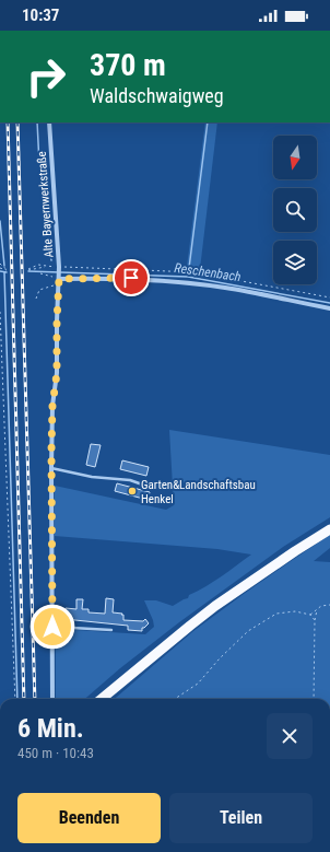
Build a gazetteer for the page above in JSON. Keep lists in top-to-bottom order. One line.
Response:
{"streets":{"street":["Alte Bayernwerkstraße"]},"water":["Reschenbach"],"places":["Garten&Landschaftsbau Henkel"],"north":"bottom","page":{"status":"10:37","turn":["370 m","Waldschwaigweg"],"heading":["6 Min.","450 m · 10:43"],"buttons":["Beenden","Teilen"]}}
